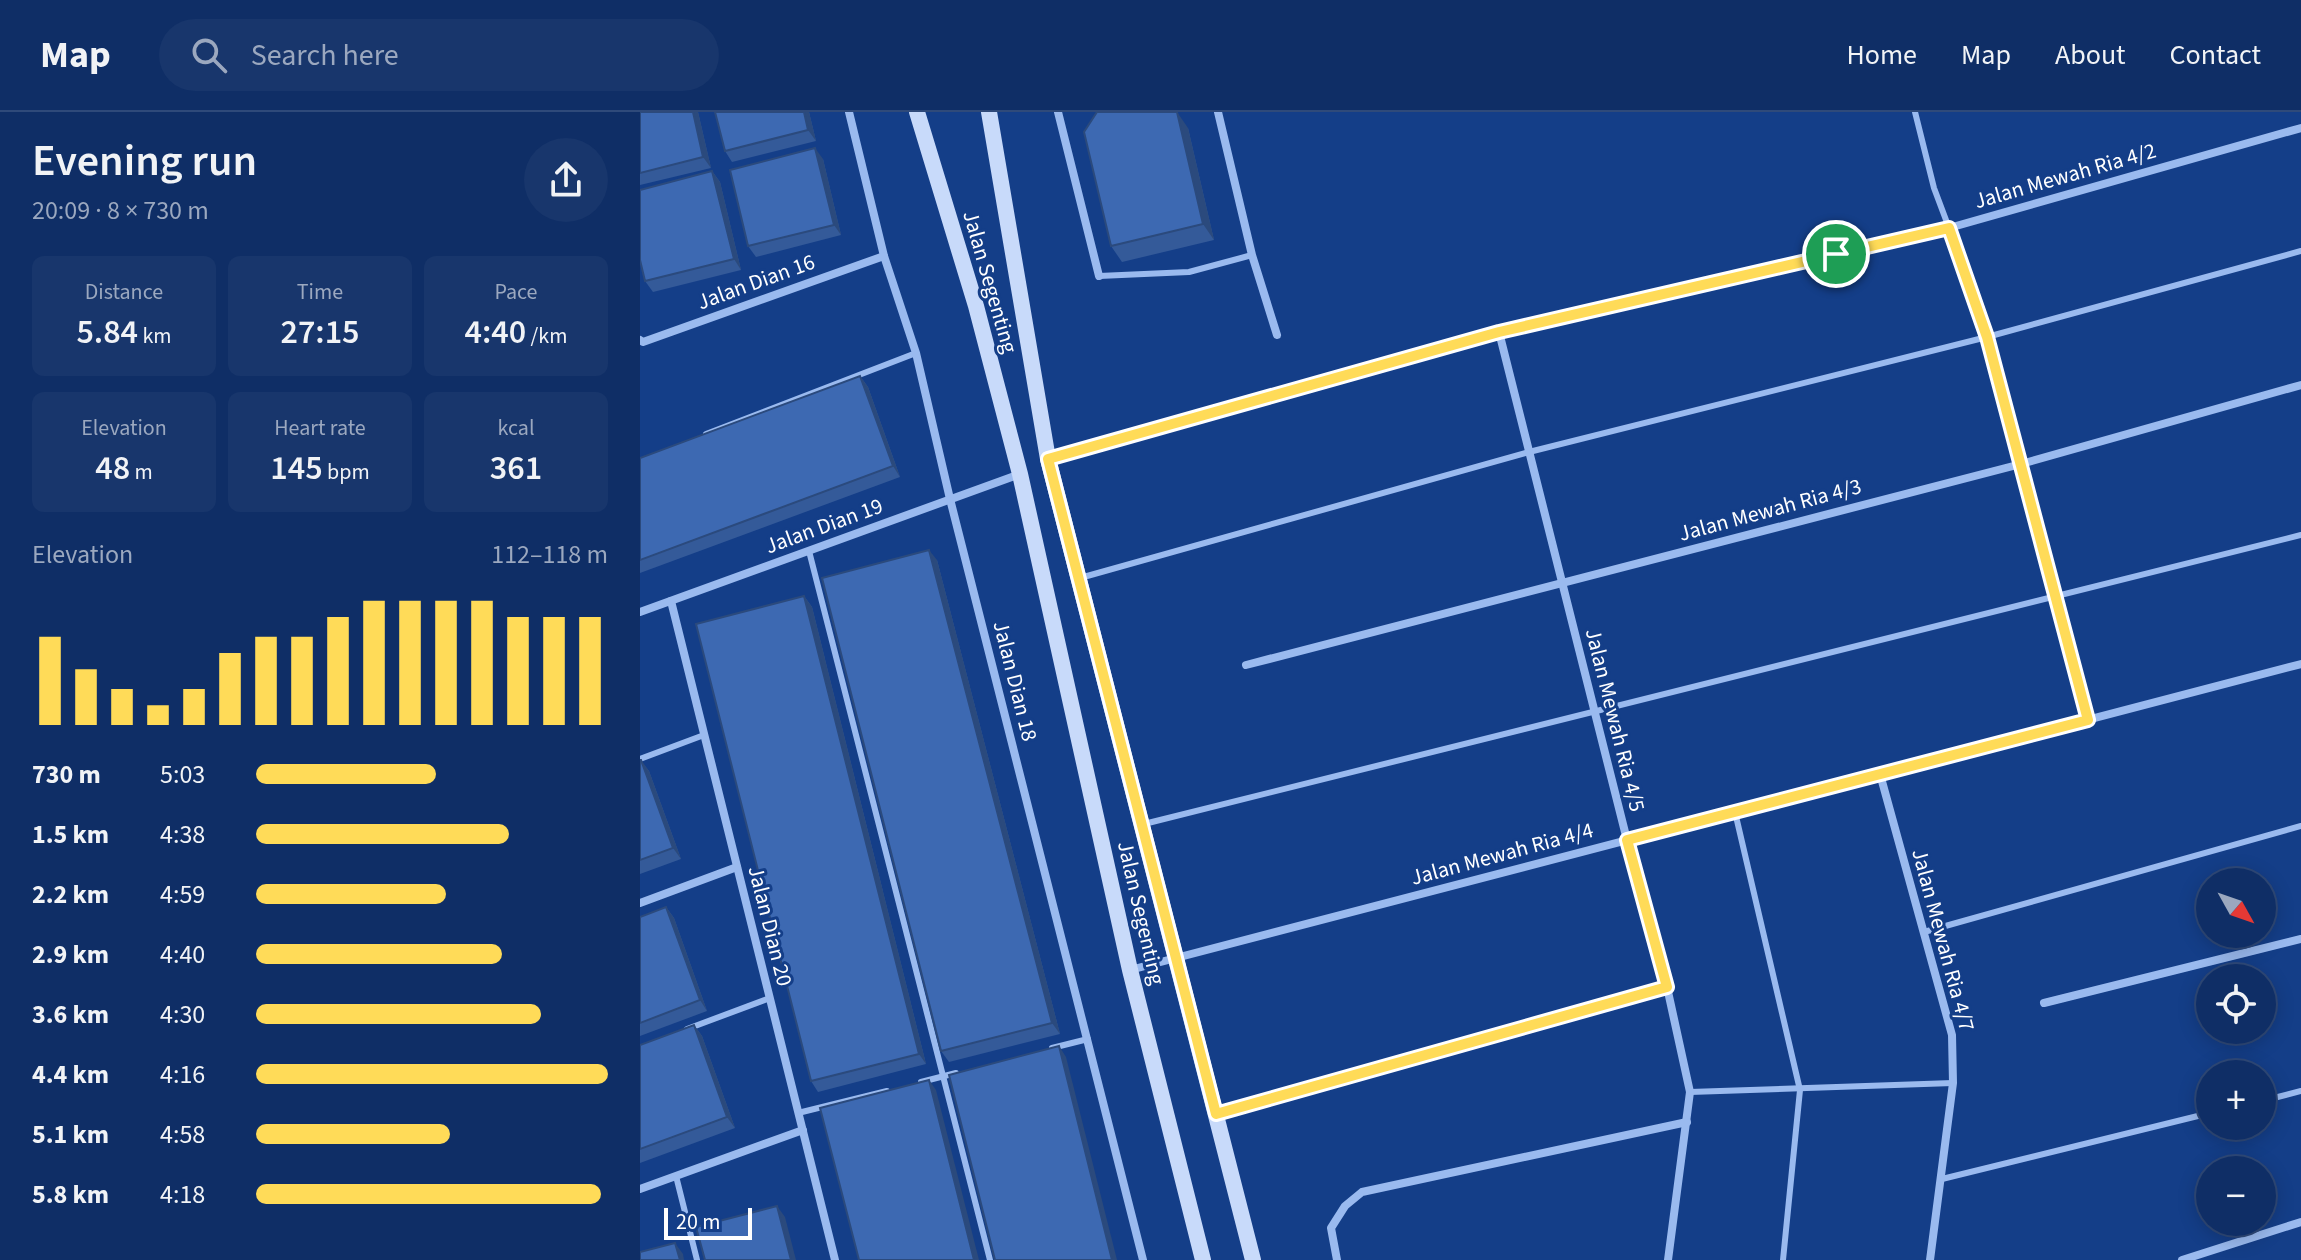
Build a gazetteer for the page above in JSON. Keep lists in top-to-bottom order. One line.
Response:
{"streets":{"street":["Jalan Mewah Ria 4/2","Jalan Dian 16","Jalan Segenting","Jalan Mewah Ria 4/3","Jalan Dian 19","Jalan Dian 18","Jalan Mewah Ria 4/5","Jalan Mewah Ria 4/4","Jalan Dian 20","Jalan Mewah Ria 4/7"]},"crossings":[["Jalan Mewah Ria 4/2","Jalan Segenting"],["Jalan Mewah Ria 4/2","Jalan Mewah Ria 4/5"],["Jalan Dian 16","Jalan Dian 18"],["Jalan Segenting","Jalan Dian 19"],["Jalan Segenting","Jalan Mewah Ria 4/4"],["Jalan Mewah Ria 4/3","Jalan Mewah Ria 4/5"],["Jalan Dian 19","Jalan Dian 18"],["Jalan Dian 19","Jalan Dian 20"],["Jalan Mewah Ria 4/5","Jalan Mewah Ria 4/4"],["Jalan Mewah Ria 4/4","Jalan Mewah Ria 4/7"]],"scale_bar":"20 m","north":"bottom right","page":{"header":"Map","search":"Search here","nav":["Home","Map","About","Contact"],"heading":["Evening run","20:09 · 8 × 730 m"],"stats":[["Distance","5.84 km"],["Time","27:15"],["Pace","4:40 /km"],["Elevation","48 m"],["Heart rate","145 bpm"],["kcal","361"]],"chart":["Elevation","112–118 m"],"list":[{"name":"730 m","note":"5:03"},{"name":"1.5 km","note":"4:38"},{"name":"2.2 km","note":"4:59"},{"name":"2.9 km","note":"4:40"},{"name":"3.6 km","note":"4:30"},{"name":"4.4 km","note":"4:16"},{"name":"5.1 km","note":"4:58"},{"name":"5.8 km","note":"4:18"}],"map_buttons":["+","−"],"scale":"20 m"}}
